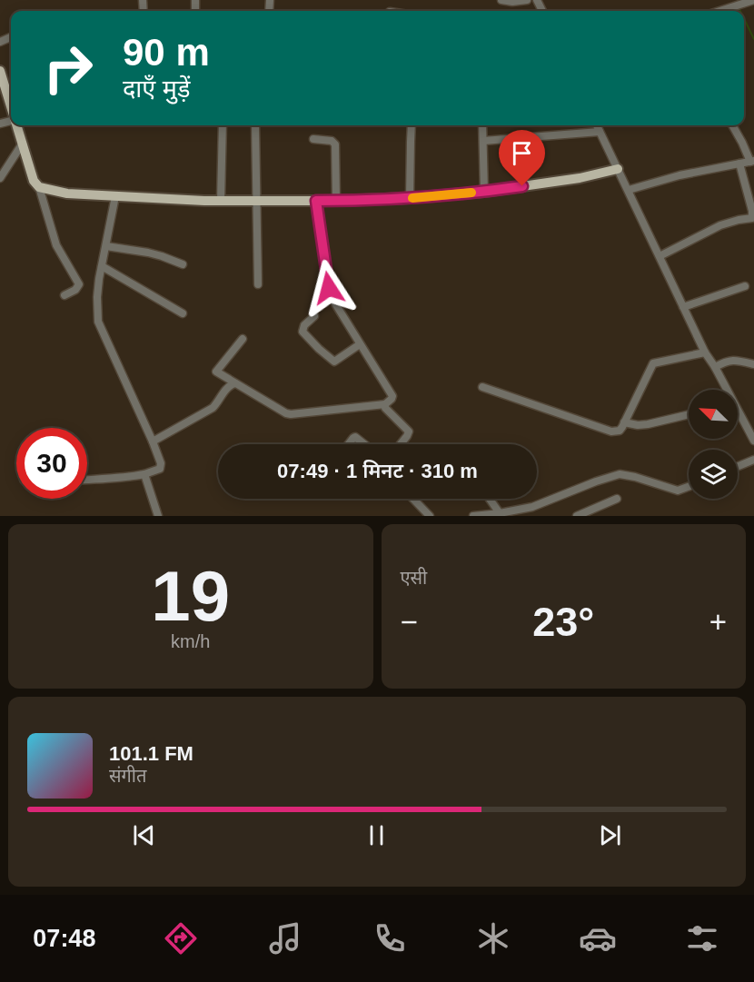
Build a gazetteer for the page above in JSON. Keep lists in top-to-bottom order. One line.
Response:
{"north":"top left","page":{"turn":["90 m","दाएँ मुड़ें"],"limit":"30","trip":"07:49 · 1 मिनट · 310 m","tile":[["19","km/h"],"एसी"],"heat":["−","23°","+"],"song":["101.1 FM","संगीत"],"tabs":"07:48"}}
